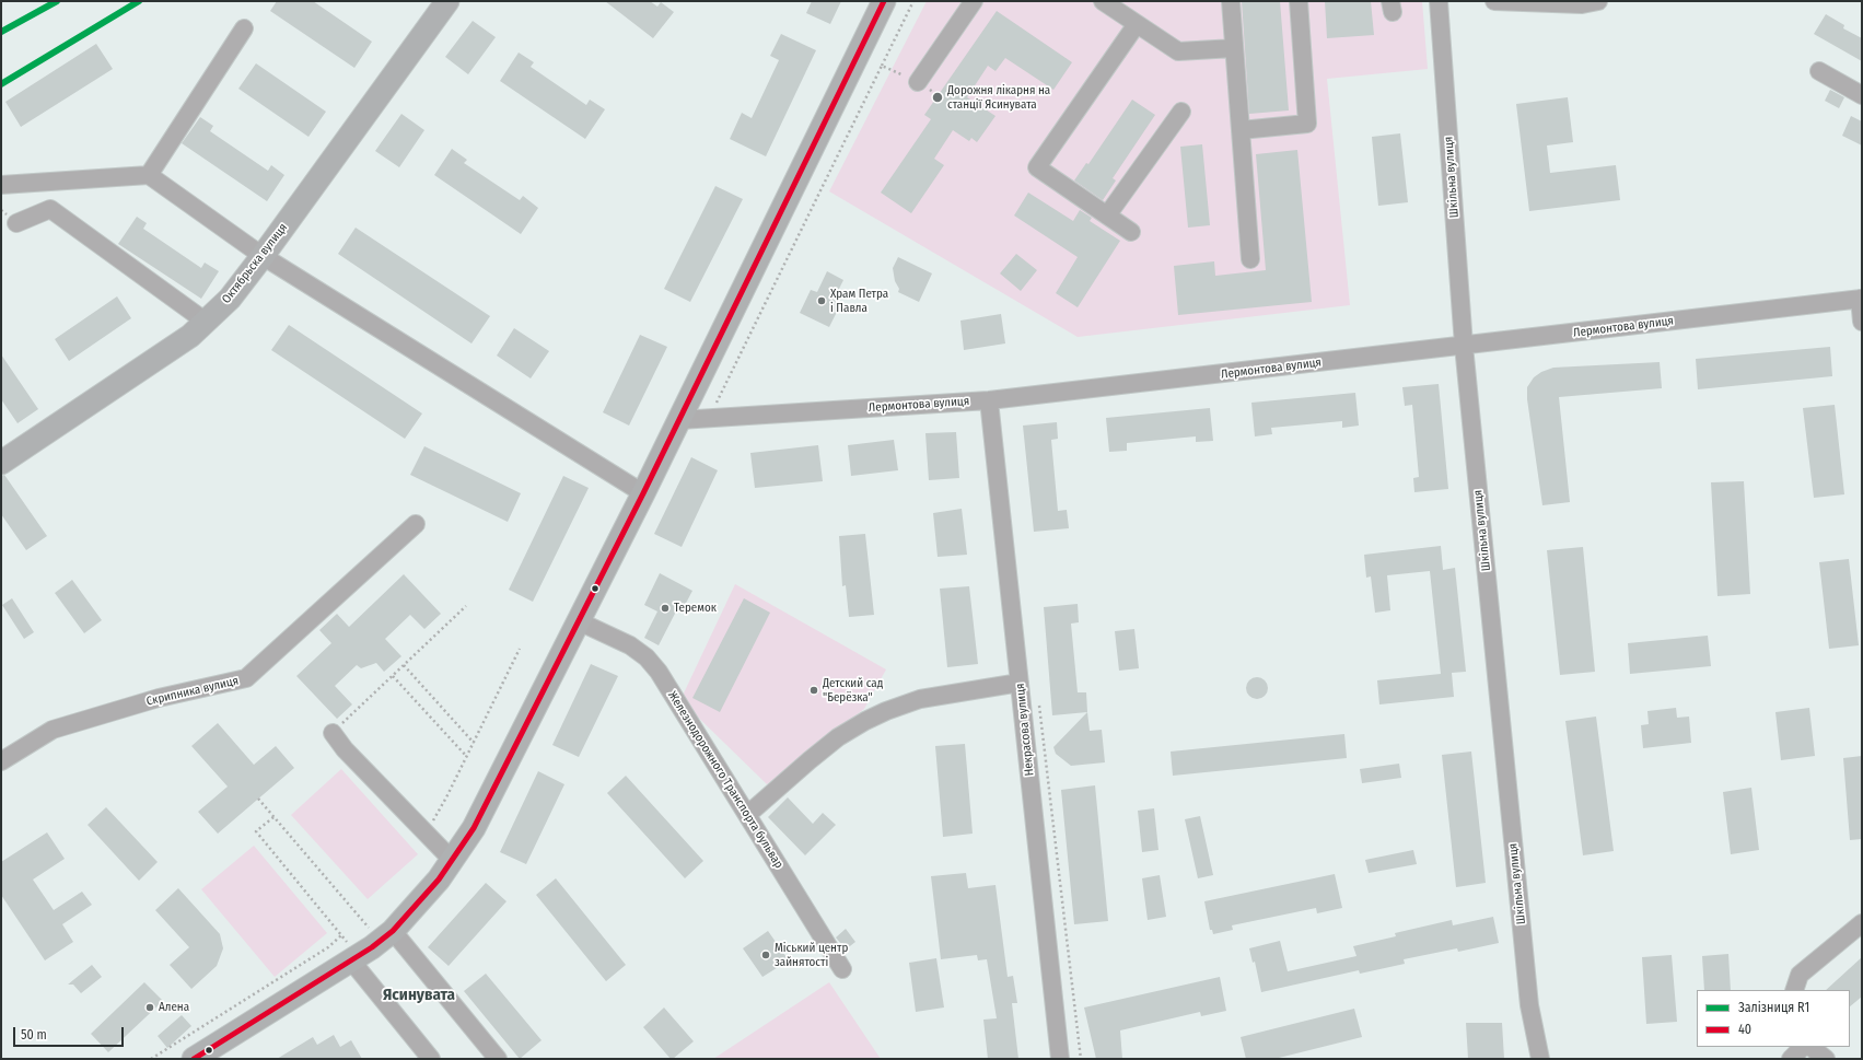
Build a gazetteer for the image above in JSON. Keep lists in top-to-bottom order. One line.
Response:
{"streets":{"main road":["Октябрьска вулиця"],"street":["Шкільна вулиця","Лермонтова вулиця","Скрипника вулиця","Некрасова вулиця","Железнодорожного Транспорта бульвар"]},"crossings":[["Шкільна вулиця","Лермонтова вулиця"],["Лермонтова вулиця","Некрасова вулиця"]],"districts":["Ясинувата"],"places":["Дорожня лікарня на станції Ясинувата","Храм Петра і Павла","Теремок","Детский сад \"Берёзка\"","Міський центр зайнятості","Алена"],"lines":["rail line R1","transit line 40"],"legend":["Залізниця R1","40"],"scale_bar":"50 m"}
